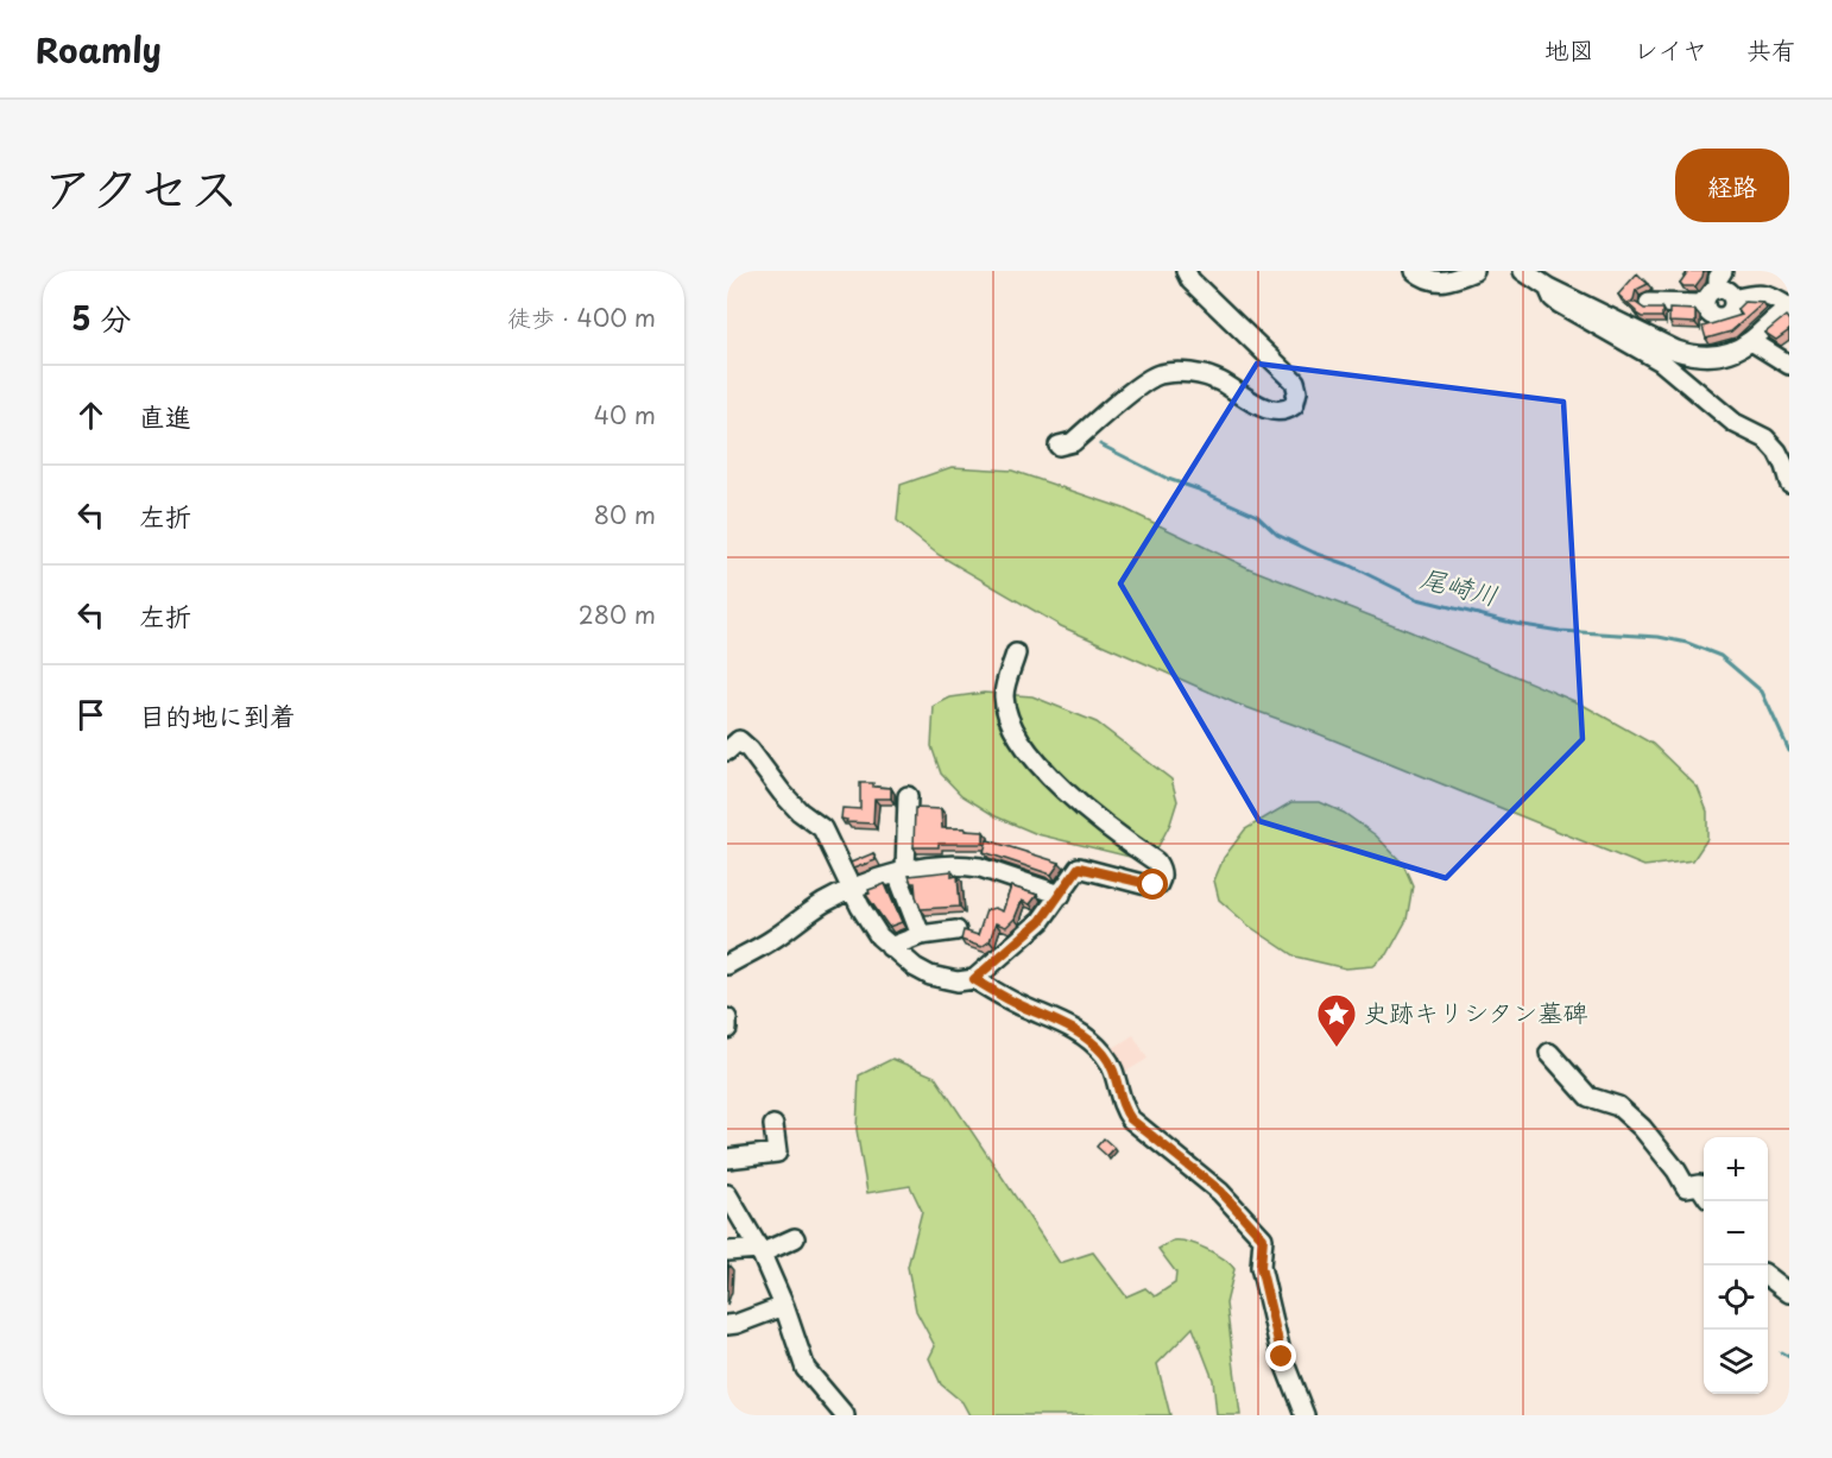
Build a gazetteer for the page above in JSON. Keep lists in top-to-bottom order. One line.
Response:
{"water":["尾崎川"],"places":{"place":["史跡キリシタン墓碑"]},"page":{"header":"Roamly","nav":["地図","レイヤ","共有"],"title":"アクセス","buttons":"経路","heading":["5 分","徒歩 · 400 m"],"list":[["直進","40 m"],["左折","80 m"],["左折","280 m"],"目的地に到着"],"map_buttons":["+","−"]}}
